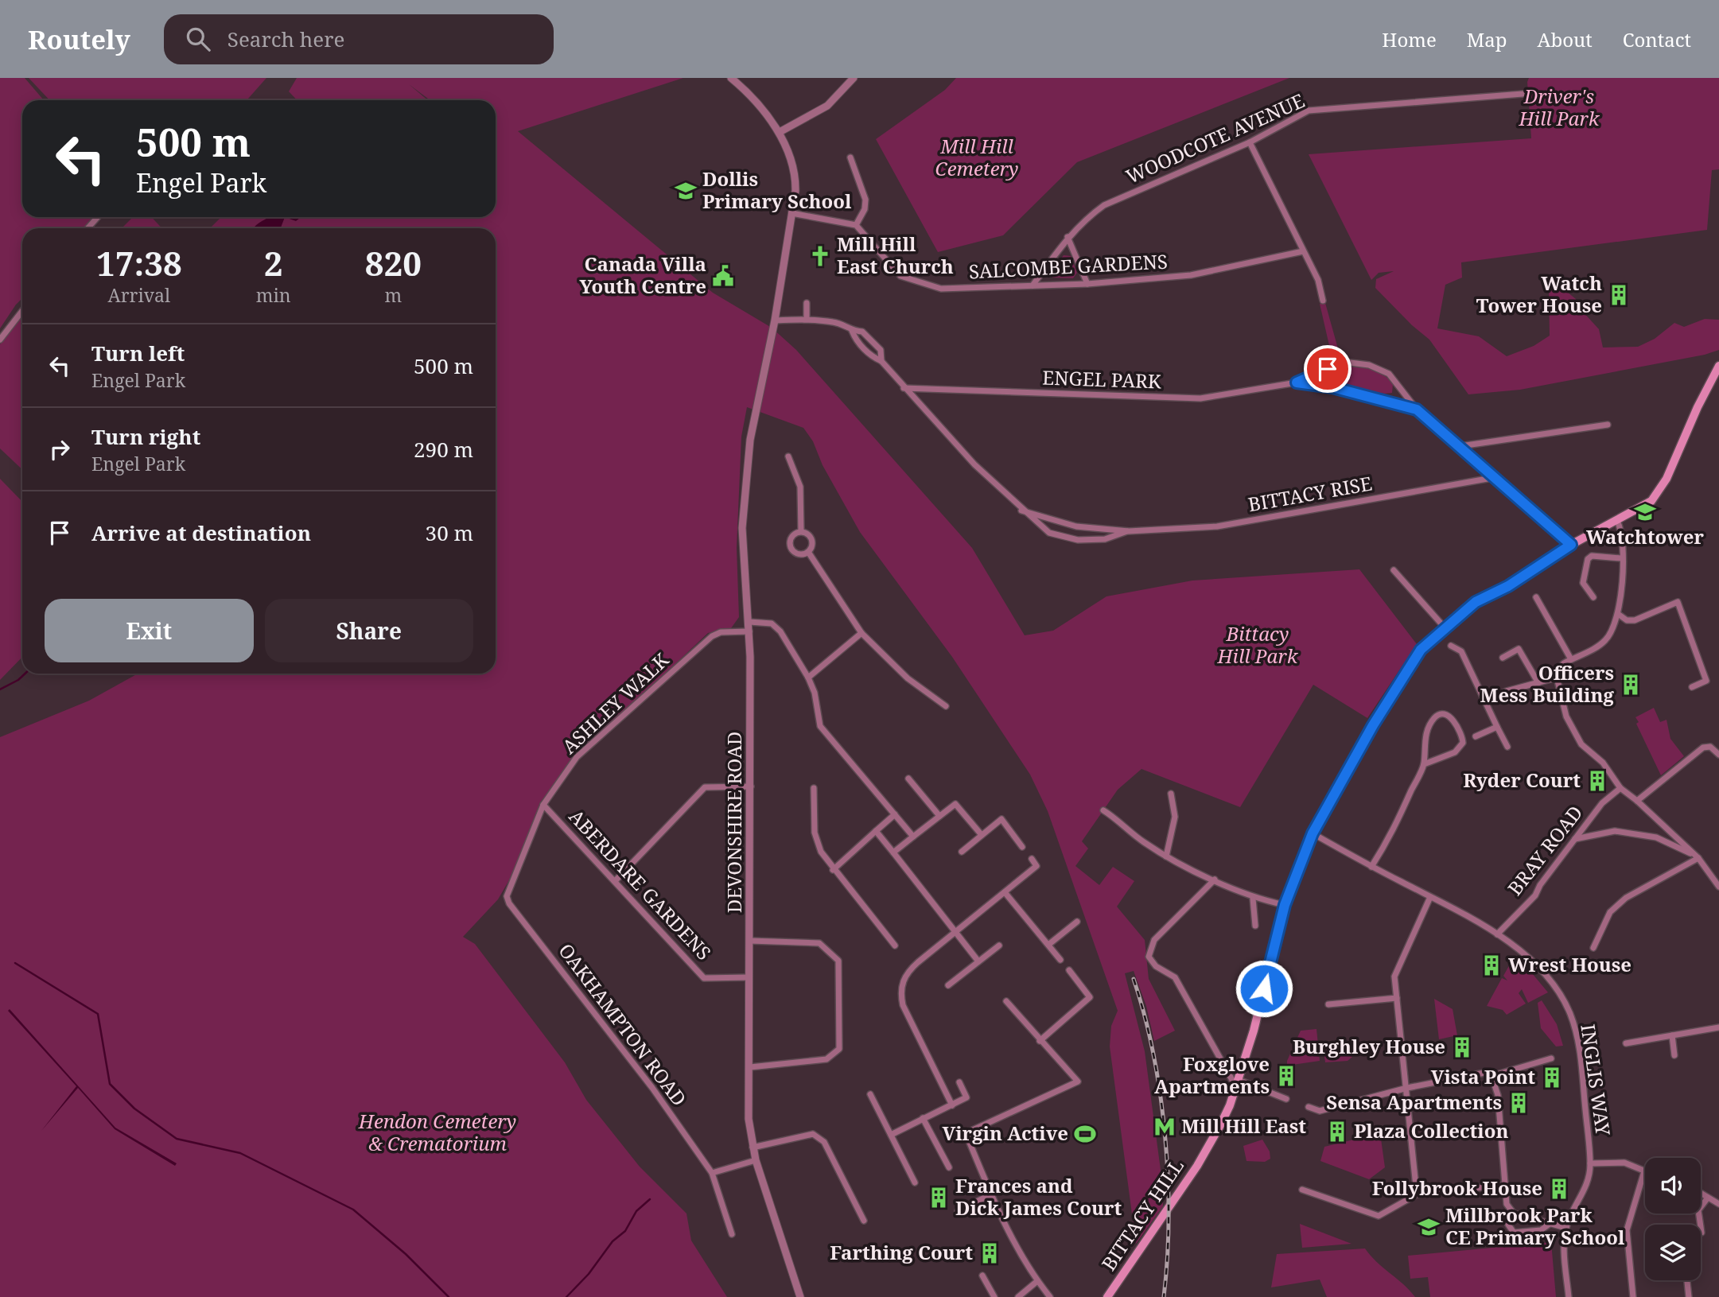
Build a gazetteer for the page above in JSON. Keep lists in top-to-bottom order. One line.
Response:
{"streets":{"main road":["BITTACY HILL"],"street":["WOODCOTE AVENUE","SALCOMBE GARDENS","ENGEL PARK","BITTACY RISE","ASHLEY WALK","DEVONSHIRE ROAD","BRAY ROAD","ABERDARE GARDENS","OAKHAMPTON ROAD","INGLIS WAY"]},"crossings":[["WOODCOTE AVENUE","SALCOMBE GARDENS"],["ENGEL PARK","BITTACY RISE"],["ENGEL PARK","BITTACY HILL"],["BITTACY RISE","DEVONSHIRE ROAD"],["ASHLEY WALK","DEVONSHIRE ROAD"],["ASHLEY WALK","ABERDARE GARDENS"],["ASHLEY WALK","OAKHAMPTON ROAD"],["DEVONSHIRE ROAD","ABERDARE GARDENS"],["BRAY ROAD","INGLIS WAY"],["INGLIS WAY","BITTACY HILL"]],"parks":["Driver's Hill Park","Mill Hill Cemetery","Bittacy Hill Park","Hendon Cemetery & Crematorium"],"places":{"school or university":["Dollis Primary School","Watchtower","Millbrook Park CE Primary School"],"church":["Mill Hill East Church"],"public building":["Canada Villa Youth Centre"],"building":["Watch Tower House","Officers Mess Building","Ryder Court","Wrest House","Burghley House","Foxglove Apartments","Vista Point","Sensa Apartments","Plaza Collection","Follybrook House","Frances and Dick James Court","Farthing Court"],"metro station":["Mill Hill East"],"sports":["Virgin Active"]},"page":{"header":"Routely","search":"Search here","nav":["Home","Map","About","Contact"],"turn":["500 m","Engel Park"],"eta":["17:38","Arrival","2","min","820","m"],"list":[{"name":"Turn left","note":"Engel Park","value":"500 m"},{"name":"Turn right","note":"Engel Park","value":"290 m"},{"name":"Arrive at destination","value":"30 m"}],"buttons":["Exit","Share"]}}
